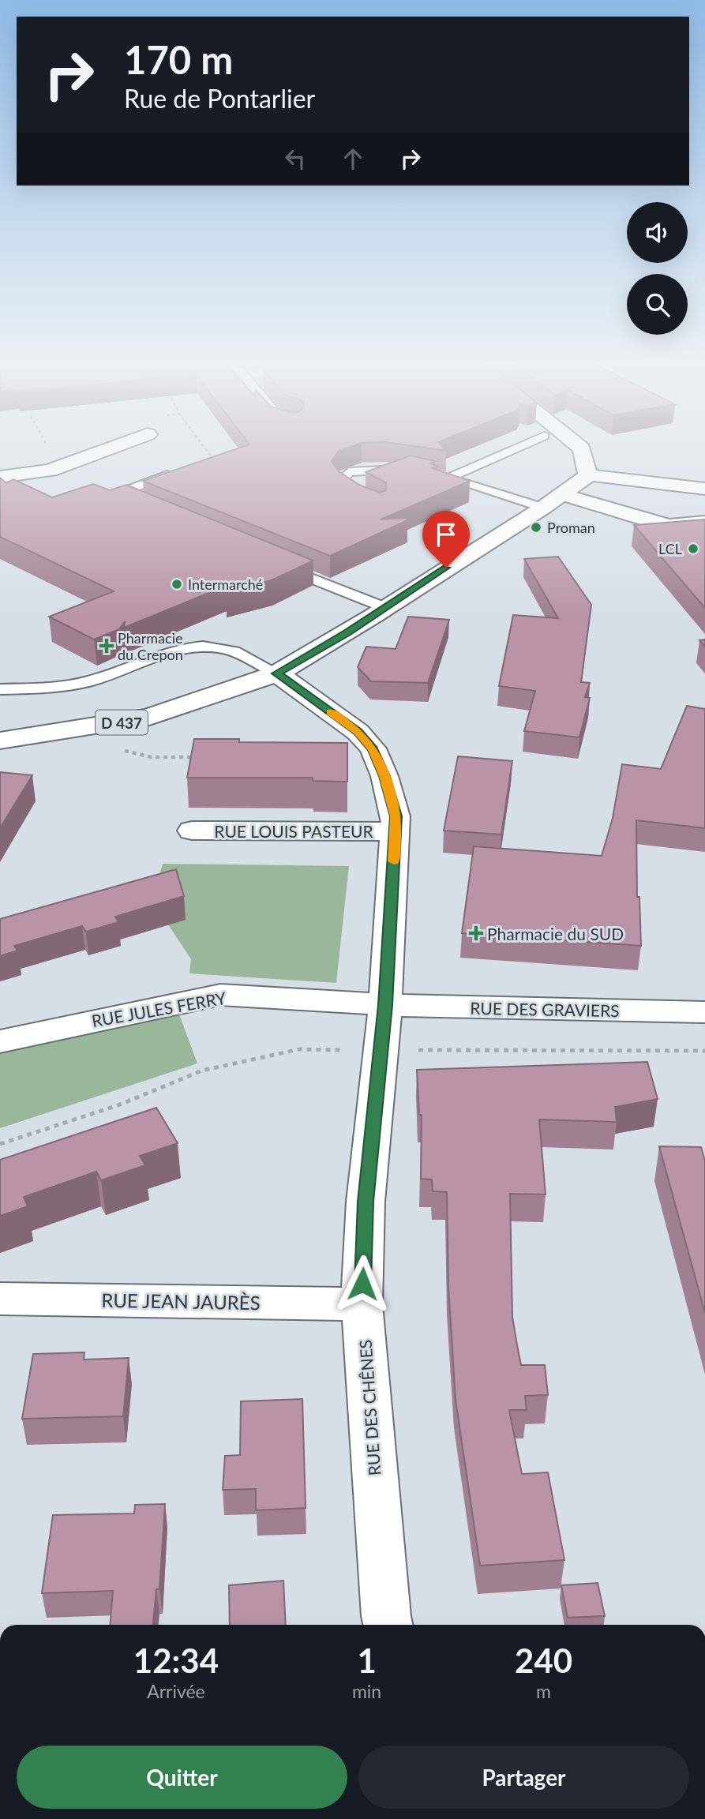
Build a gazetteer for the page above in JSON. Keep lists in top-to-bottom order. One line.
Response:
{"streets":{"street":["D 437","RUE LOUIS PASTEUR","RUE JULES FERRY","RUE DES GRAVIERS","RUE JEAN JAURÈS","RUE DES CHÊNES"]},"crossings":[["D 437","RUE DES CHÊNES"],["RUE LOUIS PASTEUR","RUE DES CHÊNES"],["RUE JULES FERRY","RUE DES GRAVIERS"],["RUE JULES FERRY","RUE DES CHÊNES"],["RUE DES GRAVIERS","RUE DES CHÊNES"],["RUE JEAN JAURÈS","RUE DES CHÊNES"]],"places":{"other":["Proman","LCL","Intermarché"],"health":["Pharmacie du Crepon","Pharmacie du SUD"]},"page":{"turn":["170 m","Rue de Pontarlier"],"eta":["12:34","Arrivée","1","min","240","m"],"buttons":["Quitter","Partager"]}}
